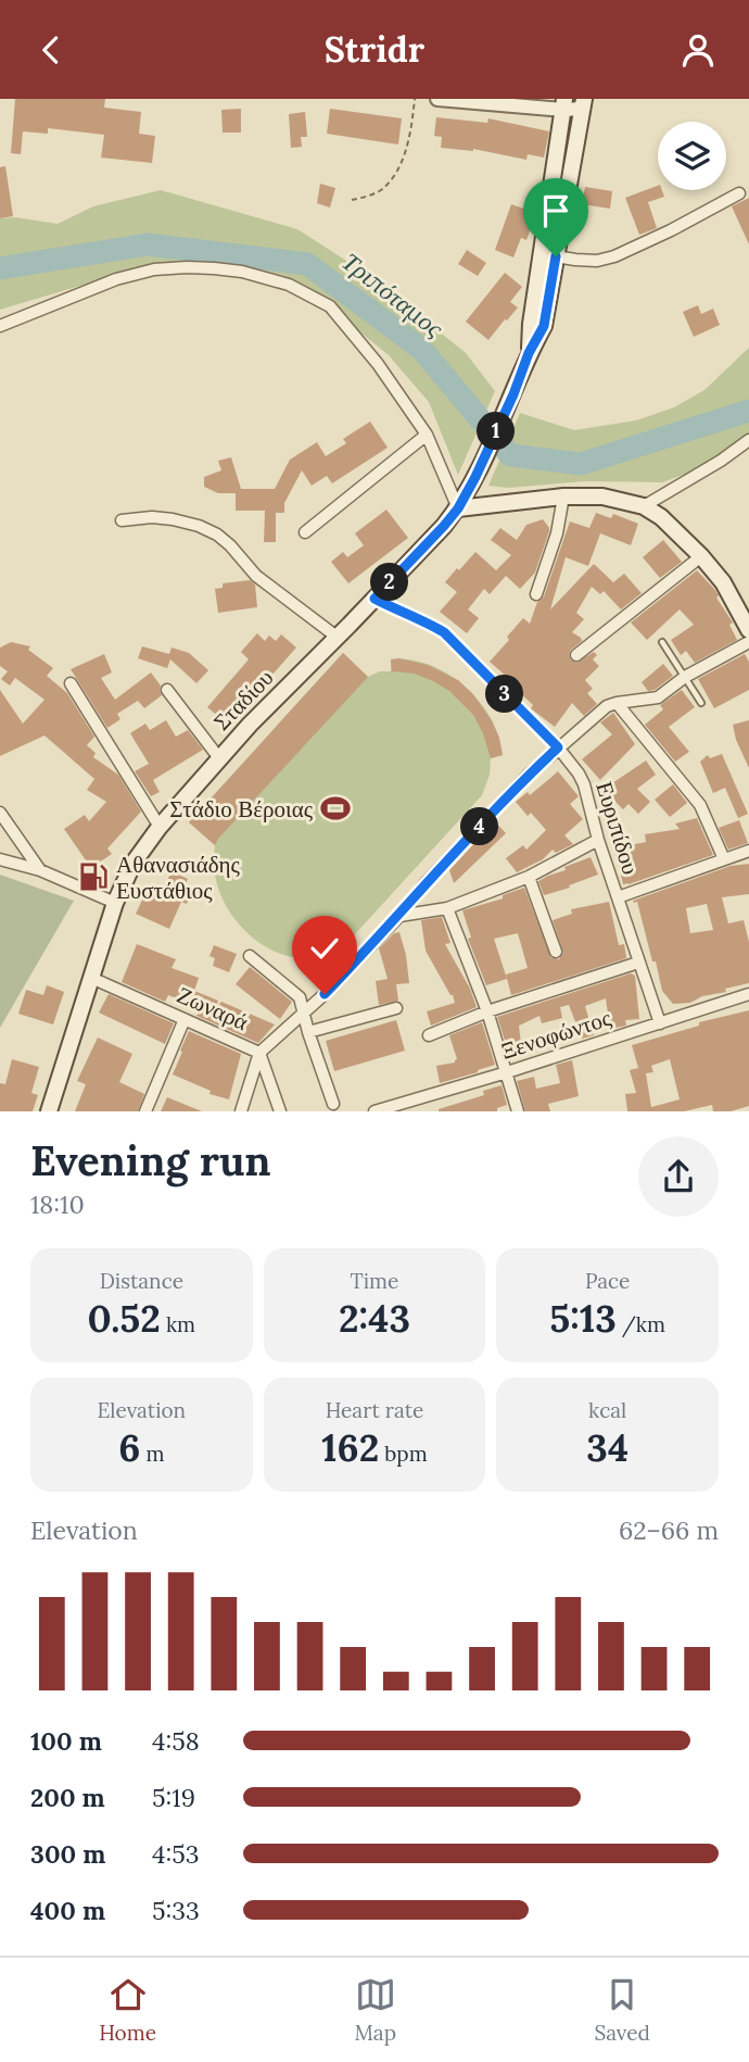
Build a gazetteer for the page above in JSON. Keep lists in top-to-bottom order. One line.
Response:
{"streets":{"main road":["Σταδίου"],"street":["Ευριπίδου","Ζωναρά","Ξενοφώντος"]},"crossings":[["Σταδίου","Ευριπίδου"],["Σταδίου","Ζωναρά"],["Ευριπίδου","Ξενοφώντος"]],"water":["Τριπόταμος"],"places":{"sports":["Στάδιο Βέροιας"],"fuel station":["Αθανασιάδης Ευστάθιος"]},"page":{"header":"Stridr","pins":["1","2","3","4"],"heading":["Evening run","18:10"],"stats":[["Distance","0.52 km"],["Time","2:43"],["Pace","5:13 /km"],["Elevation","6 m"],["Heart rate","162 bpm"],["kcal","34"]],"chart":["Elevation","62–66 m"],"list":[{"name":"100 m","note":"4:58"},{"name":"200 m","note":"5:19"},{"name":"300 m","note":"4:53"},{"name":"400 m","note":"5:33"}],"tabs":["Home","Map","Saved"]}}
